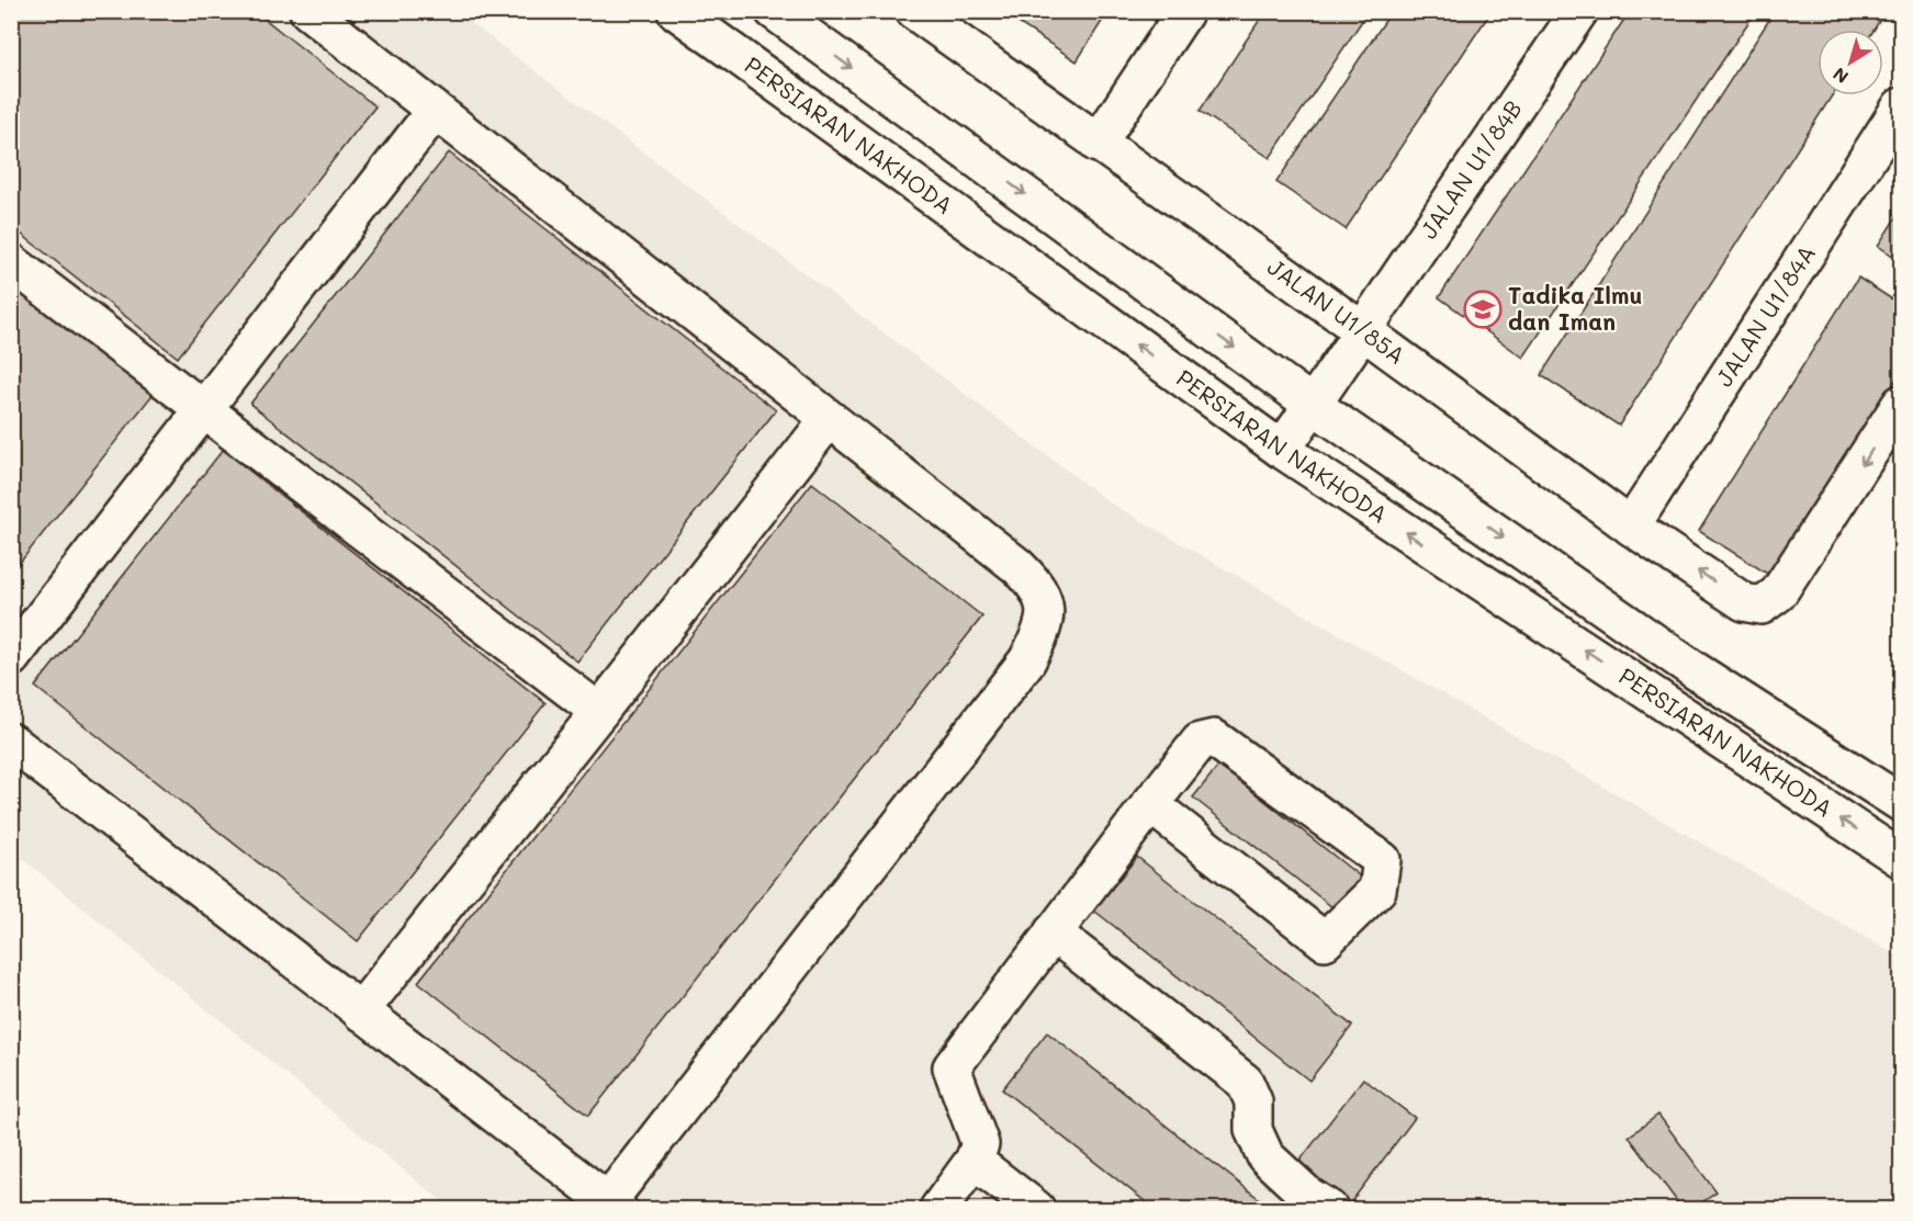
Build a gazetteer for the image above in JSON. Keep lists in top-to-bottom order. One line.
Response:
{"streets":{"street":["PERSIARAN NAKHODA","JALAN U1/84B","JALAN U1/85A","JALAN U1/84A"]},"crossings":[["PERSIARAN NAKHODA","JALAN U1/84B"],["JALAN U1/84B","JALAN U1/85A"],["JALAN U1/85A","JALAN U1/84A"]],"places":{"school or university":["Tadika Ilmu dan Iman"]},"north":"bottom left"}
